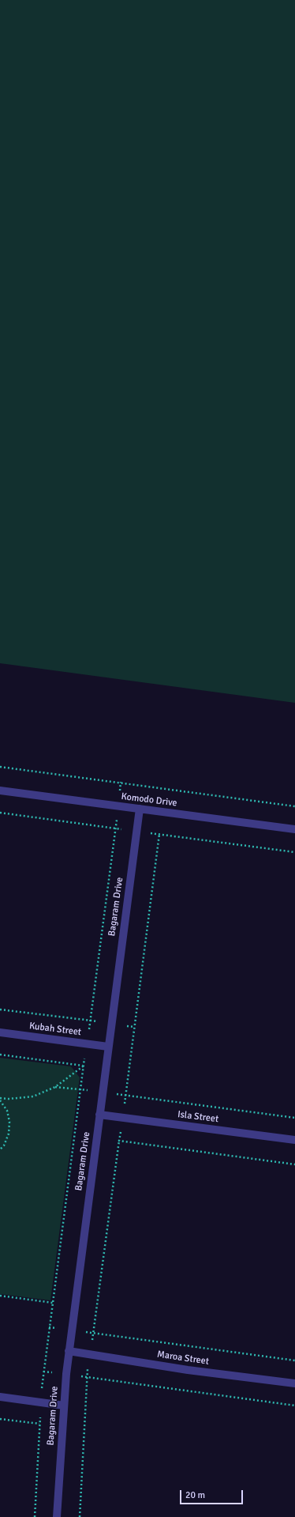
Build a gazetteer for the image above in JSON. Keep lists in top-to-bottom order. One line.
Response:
{"streets":{"street":["Komodo Drive","Bagaram Drive","Kubah Street","Isla Street","Maroa Street"]},"crossings":[["Komodo Drive","Bagaram Drive"],["Bagaram Drive","Kubah Street"],["Bagaram Drive","Isla Street"],["Bagaram Drive","Maroa Street"]],"scale_bar":"20 m"}
